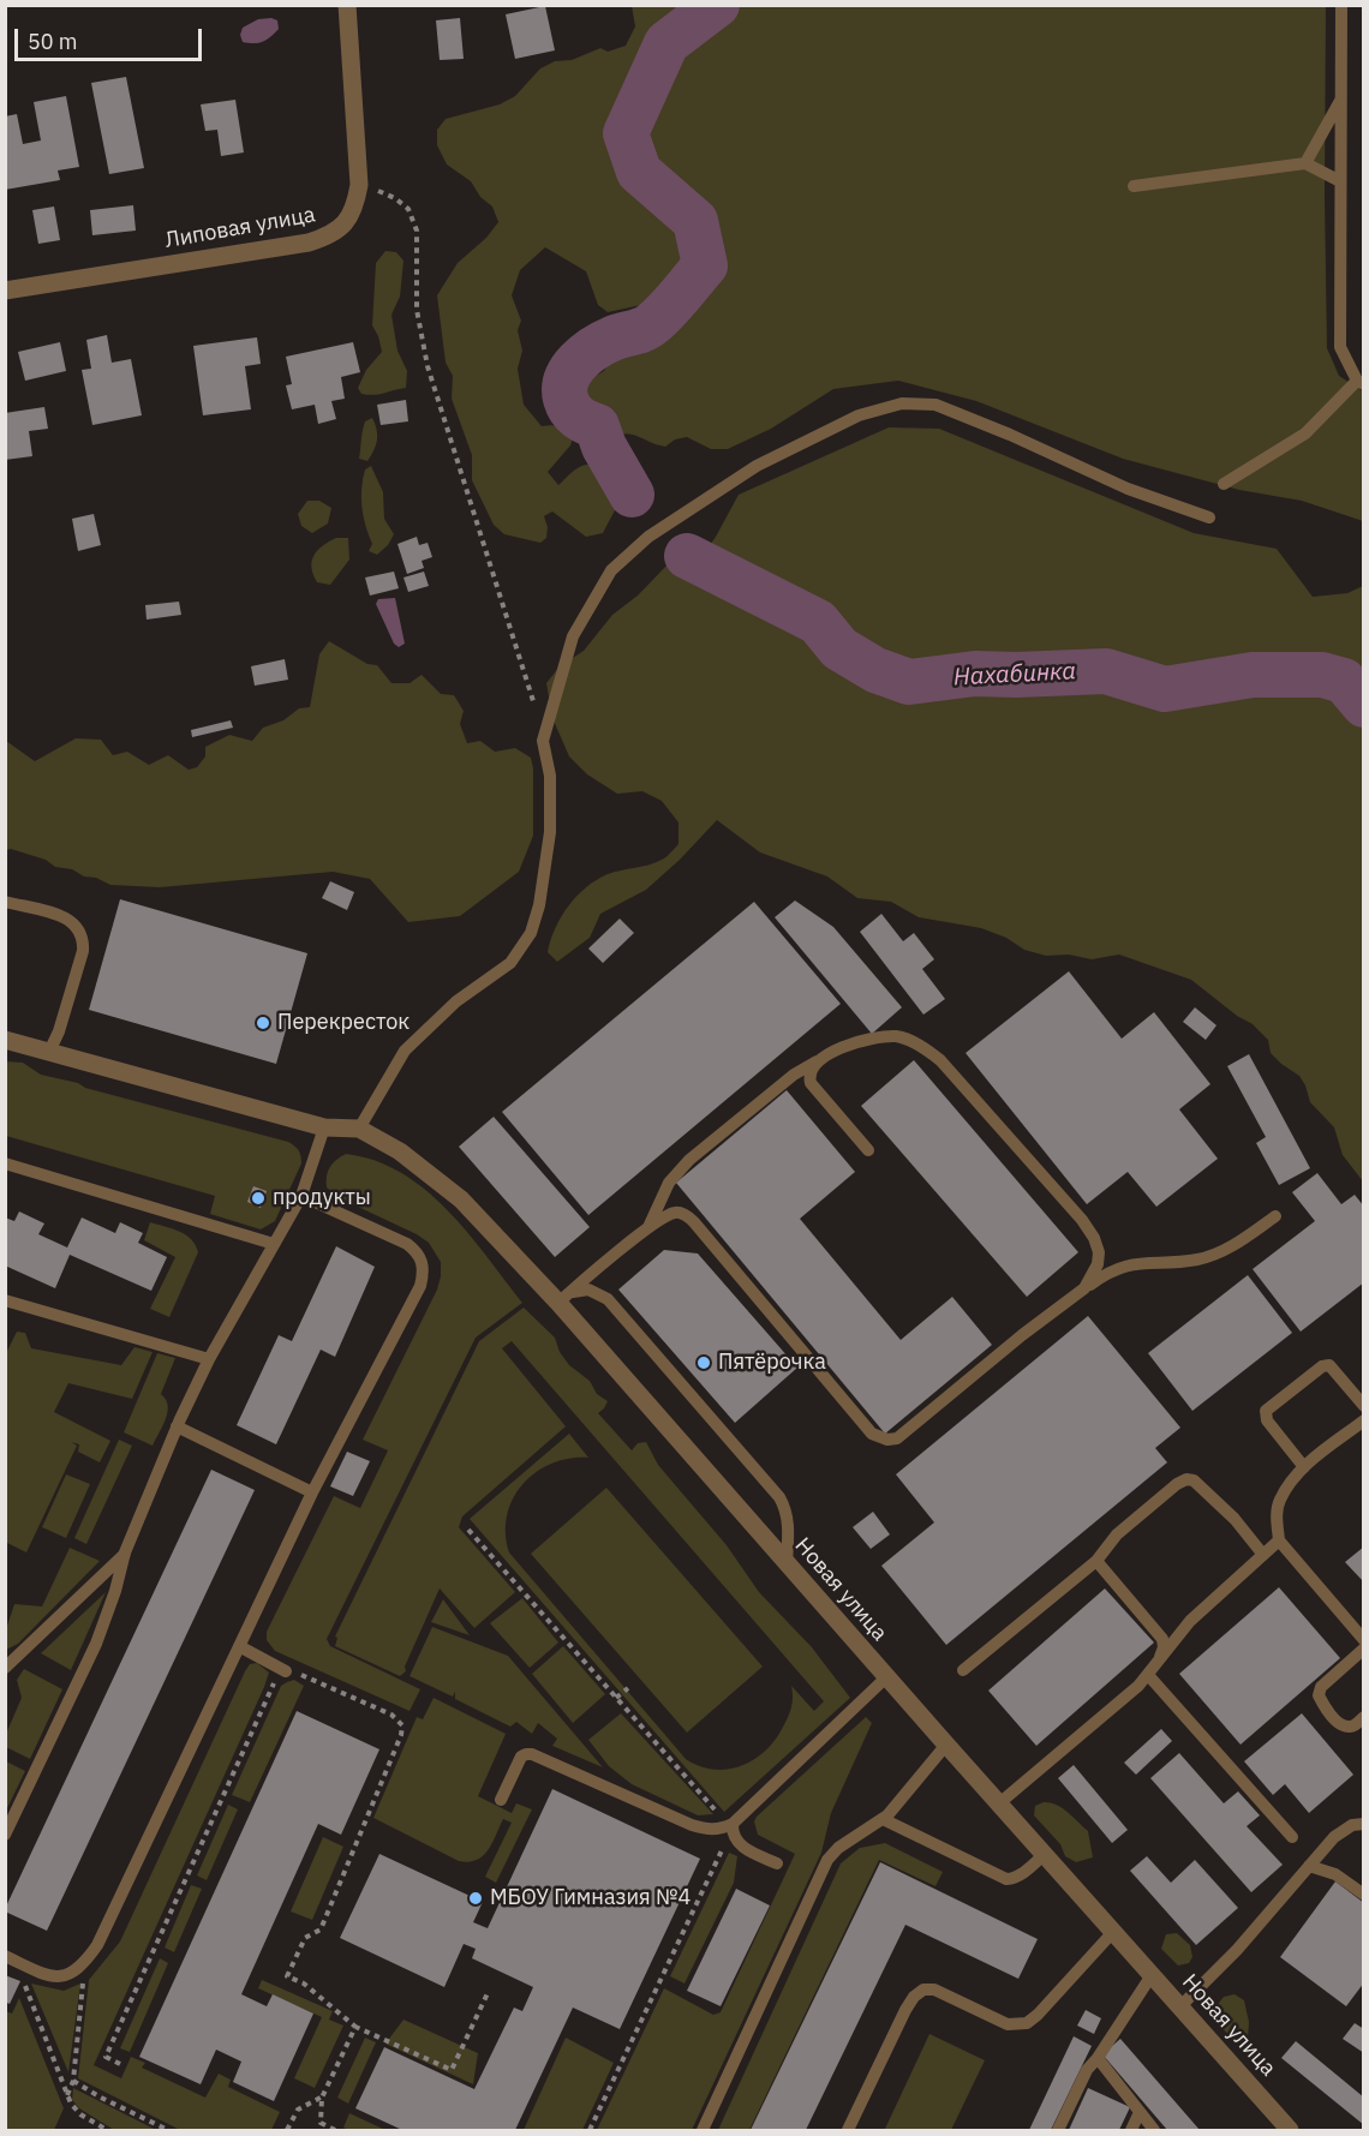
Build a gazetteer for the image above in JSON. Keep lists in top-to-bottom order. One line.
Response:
{"streets":{"street":["Липовая улица","Новая улица"]},"water":["Нахабинка"],"places":["Перекресток","продукты","Пятёрочка","МБОУ Гимназия №4"],"scale_bar":"50 m"}
